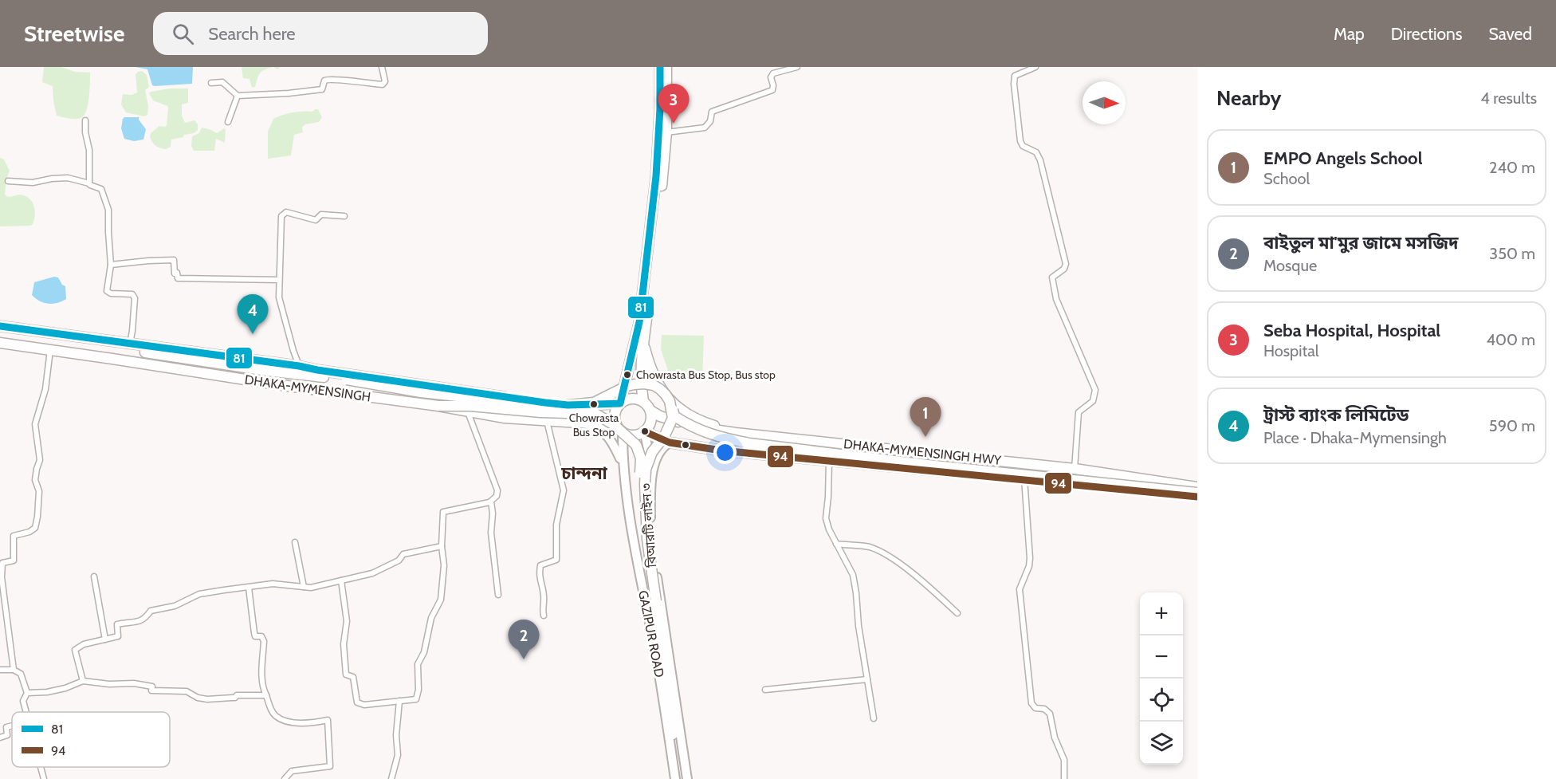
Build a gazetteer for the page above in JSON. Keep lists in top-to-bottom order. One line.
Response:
{"streets":{"highway":["DHAKA-MYMENSINGH","DHAKA-MYMENSINGH HWY","বিআরটি লাইন ৩"],"main road":["GAZIPUR ROAD"]},"crossings":[["DHAKA-MYMENSINGH","DHAKA-MYMENSINGH HWY"],["DHAKA-MYMENSINGH","বিআরটি লাইন ৩"],["DHAKA-MYMENSINGH","GAZIPUR ROAD"],["DHAKA-MYMENSINGH HWY","GAZIPUR ROAD"],["বিআরটি লাইন ৩","GAZIPUR ROAD"]],"districts":["চান্দনা"],"places":["Chowrasta Bus Stop, Bus stop","Chowrasta Bus Stop"],"lines":["transit line 81","transit line 94"],"legend":["81","94"],"north":"right","page":{"header":"Streetwise","search":"Search here","nav":["Map","Directions","Saved"],"heading":["Nearby","4 results"],"pins":["3","4","1","2"],"list":[{"mark":"1","name":"EMPO Angels School","note":"School","value":"240 m"},{"mark":"2","name":"বাইতুল মা'মুর জামে মসজিদ","note":"Mosque","value":"350 m"},{"mark":"3","name":"Seba Hospital, Hospital","note":"Hospital","value":"400 m"},{"mark":"4","name":"ট্রাস্ট ব্যাংক লিমিটেড","note":"Place · Dhaka-Mymensingh","value":"590 m"}],"map_buttons":["+","−"]}}
